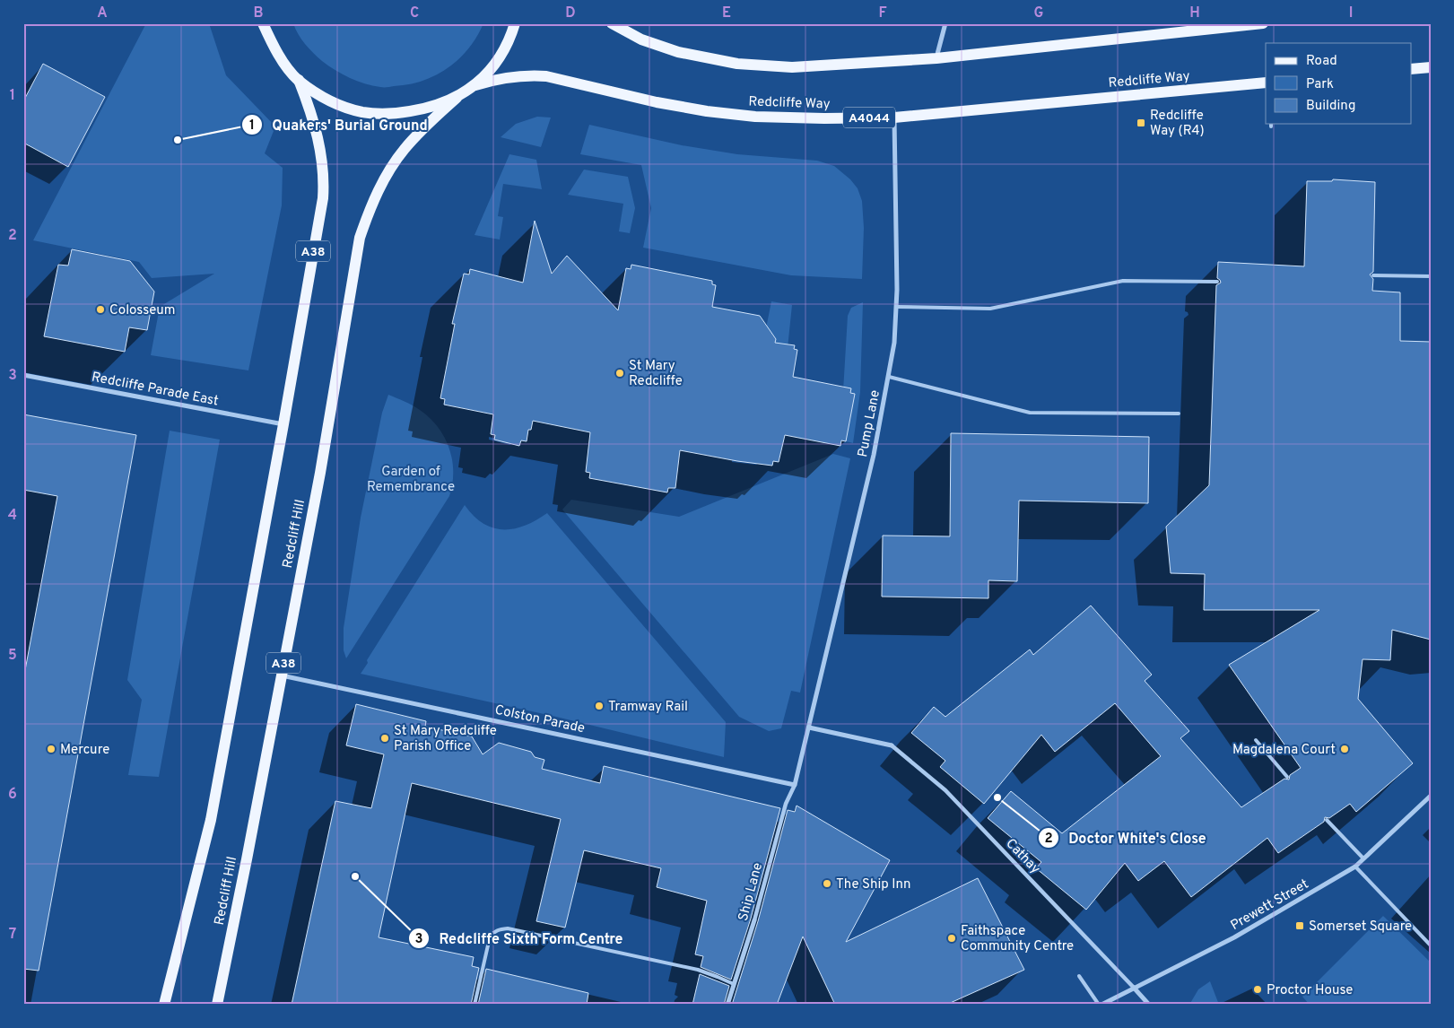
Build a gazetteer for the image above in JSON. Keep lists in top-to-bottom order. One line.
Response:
{"streets":{"main road":["Redcliffe Way","A4044","A38","Redcliff Hill"],"street":["Redcliffe Parade East","Pump Lane","Colston Parade","Cathay","Ship Lane","Prewett Street"]},"crossings":[["Redcliffe Way","A38"],["Redcliffe Way","Pump Lane"],["A38","Redcliffe Parade East"],["A38","Redcliff Hill"],["Pump Lane","Colston Parade"],["Pump Lane","Ship Lane"],["Redcliff Hill","Colston Parade"],["Colston Parade","Ship Lane"],["Cathay","Prewett Street"]],"parks":["Garden of Remembrance"],"places":{"transit":["Redcliffe Way (R4)","Somerset Square"],"other":["Quakers' Burial Ground","Colosseum","St Mary Redcliffe","Tramway Rail","St Mary Redcliffe Parish Office","Mercure","Magdalena Court","Doctor White's Close","Redcliffe Sixth Form Centre","The Ship Inn","Faithspace Community Centre","Proctor House"]},"legend":["Road","Park","Building"],"grid":{"columns":["A","B","C","D","E","F","G","H","I"],"rows":["1","2","3","4","5","6","7"]}}
